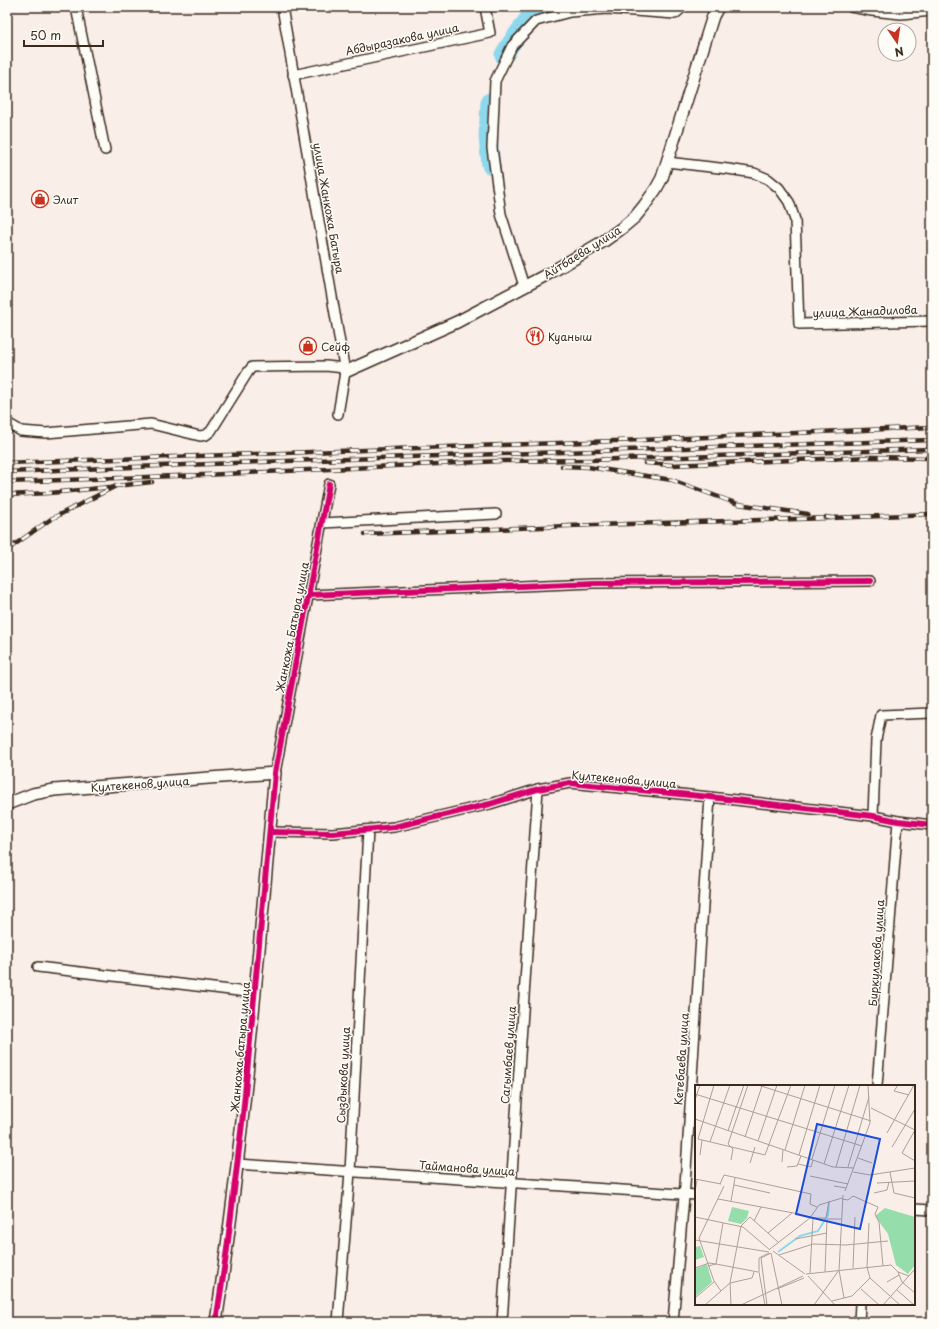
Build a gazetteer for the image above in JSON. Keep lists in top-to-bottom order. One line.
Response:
{"streets":{"street":["Абдыразакова улица","улица Жанкожа Батыра","Айтбаева улица","улица Жанадилова","Жанкожа Батыра улица","Култекенова улица","Култекенов улица","Биркулакова улица","Жанкожа батыра улица","Сагымбаев улица","Кетебаева улица","Сыздыкова улица","Тайманова улица"]},"crossings":[["Абдыразакова улица","улица Жанкожа Батыра"],["улица Жанкожа Батыра","Айтбаева улица"],["Айтбаева улица","улица Жанадилова"],["Жанкожа Батыра улица","Култекенов улица"],["Жанкожа Батыра улица","Жанкожа батыра улица"],["Култекенова улица","Биркулакова улица"],["Култекенова улица","Жанкожа батыра улица"],["Култекенова улица","Сагымбаев улица"],["Култекенова улица","Кетебаева улица"],["Култекенова улица","Сыздыкова улица"],["Култекенов улица","Жанкожа батыра улица"],["Жанкожа батыра улица","Тайманова улица"],["Сагымбаев улица","Тайманова улица"],["Кетебаева улица","Тайманова улица"],["Сыздыкова улица","Тайманова улица"]],"places":{"shop":["Элит","Сейф"],"restaurant":["Куаныш"]},"scale_bar":"50 m","north":"bottom"}
